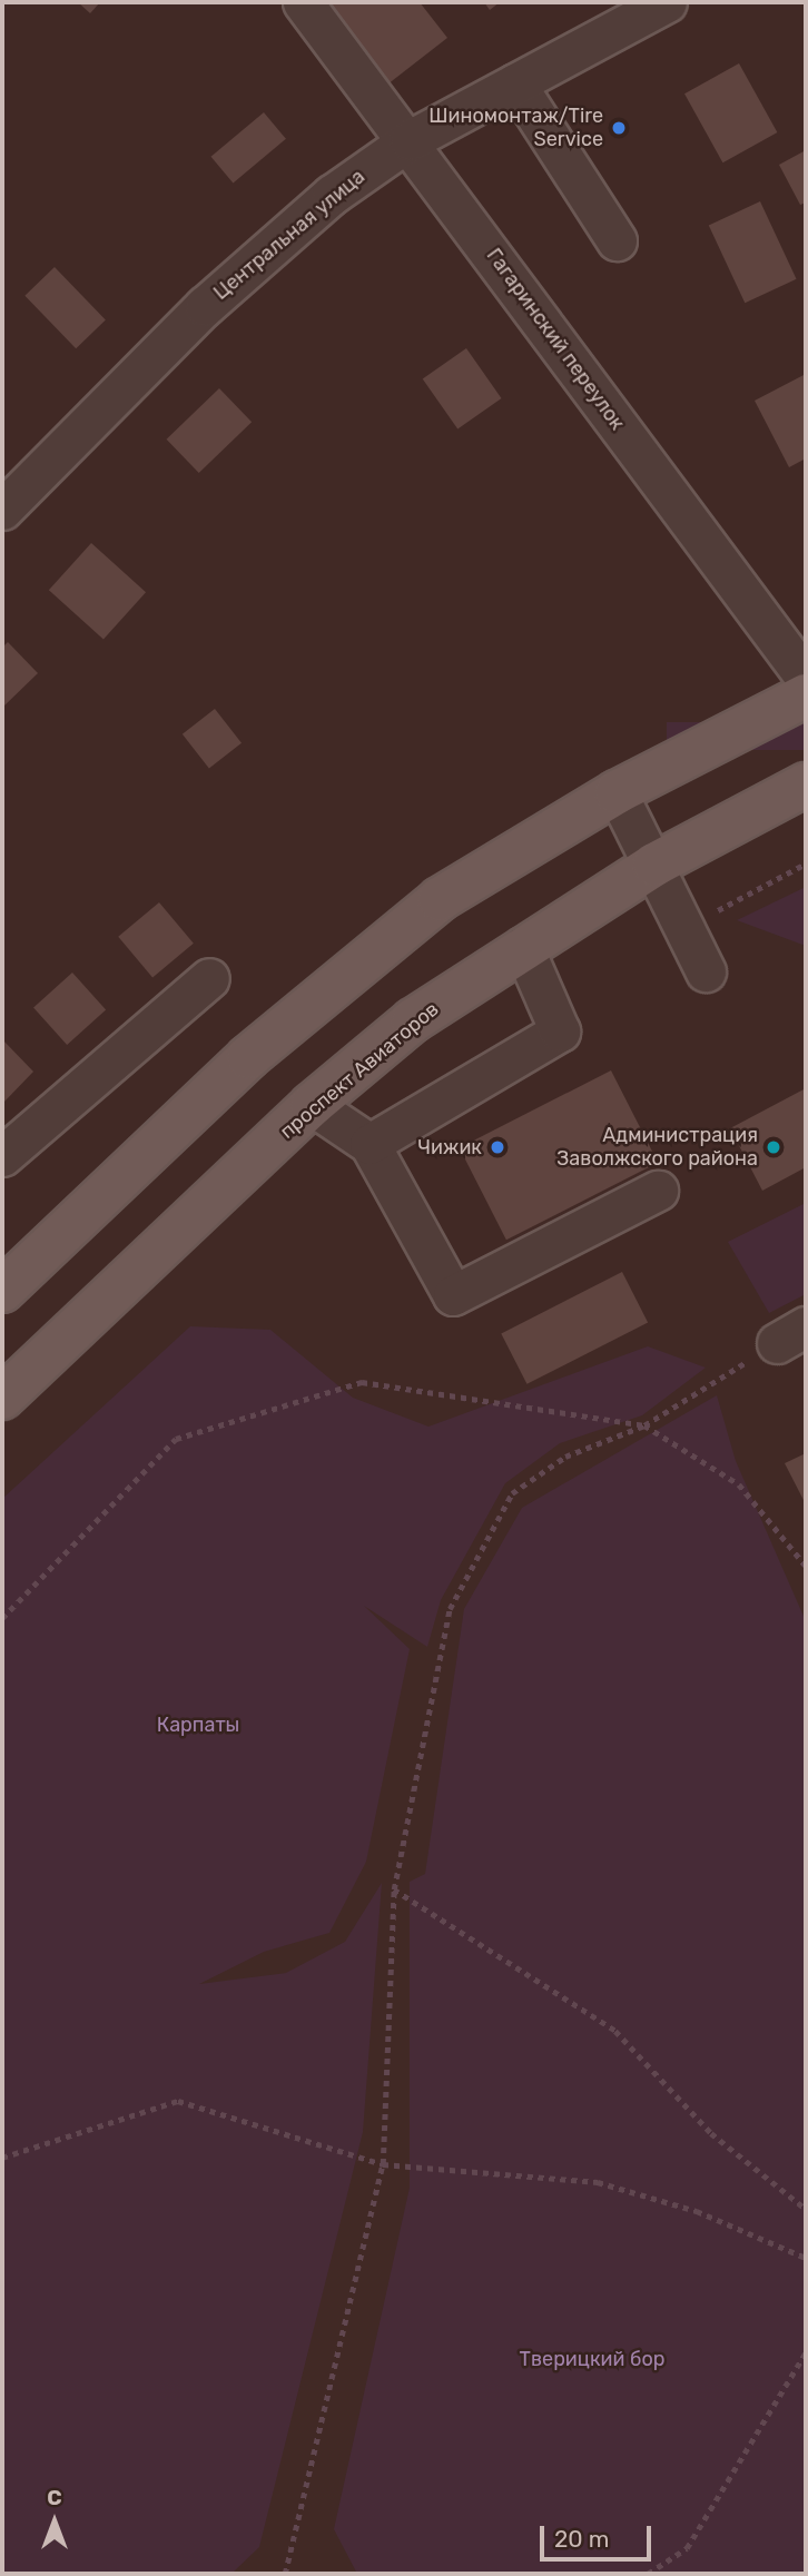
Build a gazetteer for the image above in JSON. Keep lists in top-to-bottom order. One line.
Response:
{"streets":{"main road":["проспект Авиаторов"],"street":["Центральная улица","Гагаринский переулок"]},"crossings":[["Центральная улица","Гагаринский переулок"]],"parks":["Карпаты","Тверицкий бор"],"places":["Шиномонтаж/Tire Service","Чижик","Администрация Заволжского района"],"scale_bar":"20 m","north":"top"}
